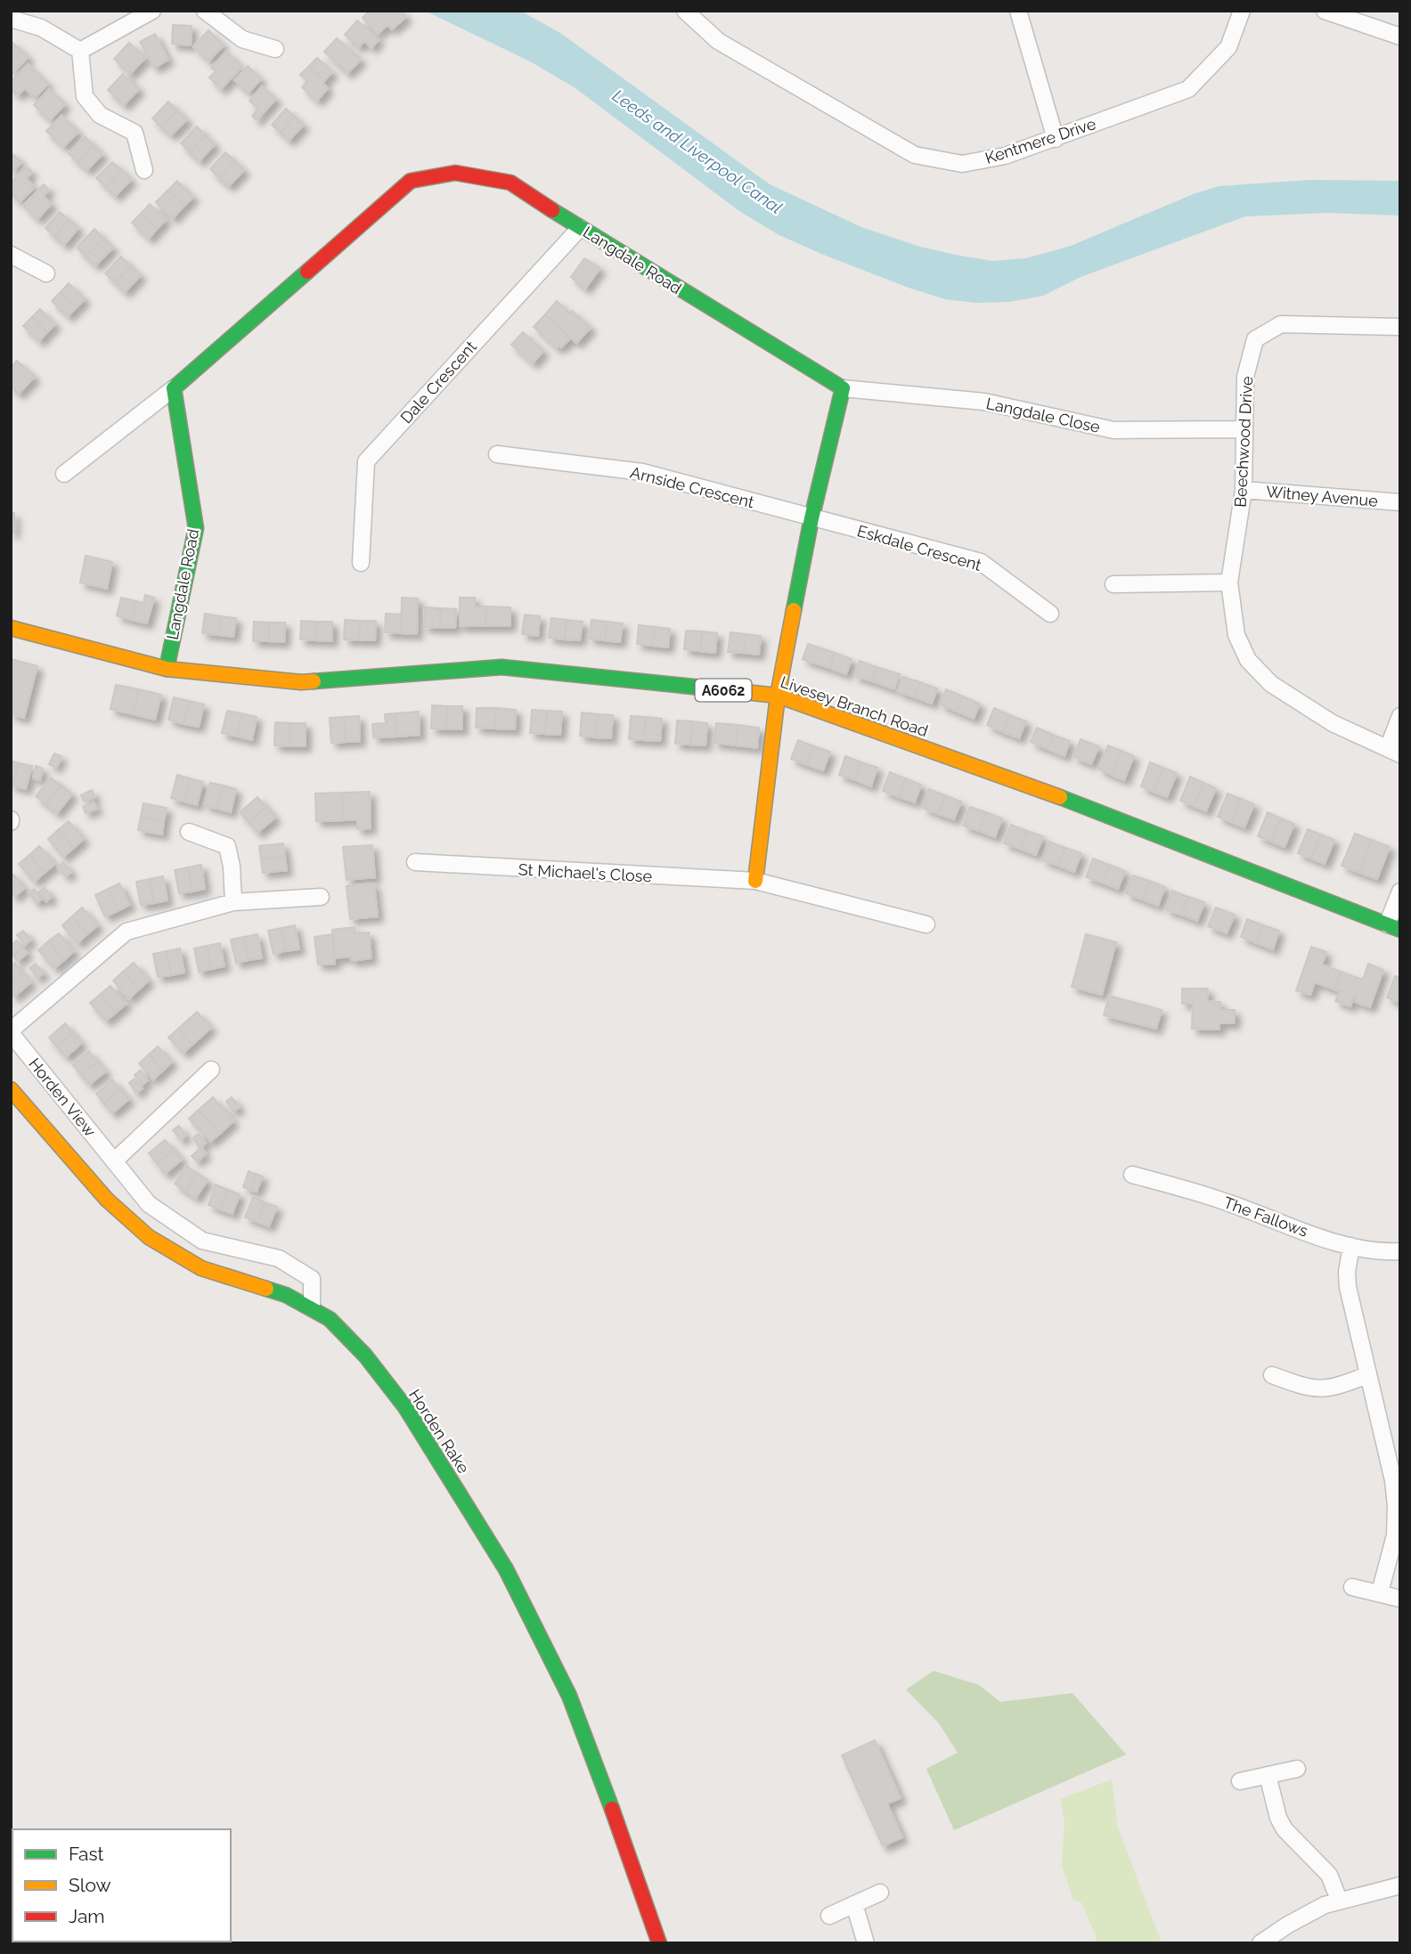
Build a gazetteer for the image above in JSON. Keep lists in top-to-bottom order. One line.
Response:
{"streets":{"street":["Kentmere Drive","Langdale Road","Dale Crescent","Langdale Close","Beechwood Drive","Arnside Crescent","Witney Avenue","Eskdale Crescent","A6062","Livesey Branch Road","St Michael's Close","Horden View","The Fallows","Horden Rake"]},"crossings":[["Langdale Road","Dale Crescent"],["Langdale Road","Langdale Close"],["Langdale Road","Livesey Branch Road"],["Langdale Close","Beechwood Drive"],["Beechwood Drive","Witney Avenue"],["Arnside Crescent","Eskdale Crescent"],["Horden View","Horden Rake"]],"water":["Leeds and Liverpool Canal"],"legend":["Fast","Slow","Jam"]}
